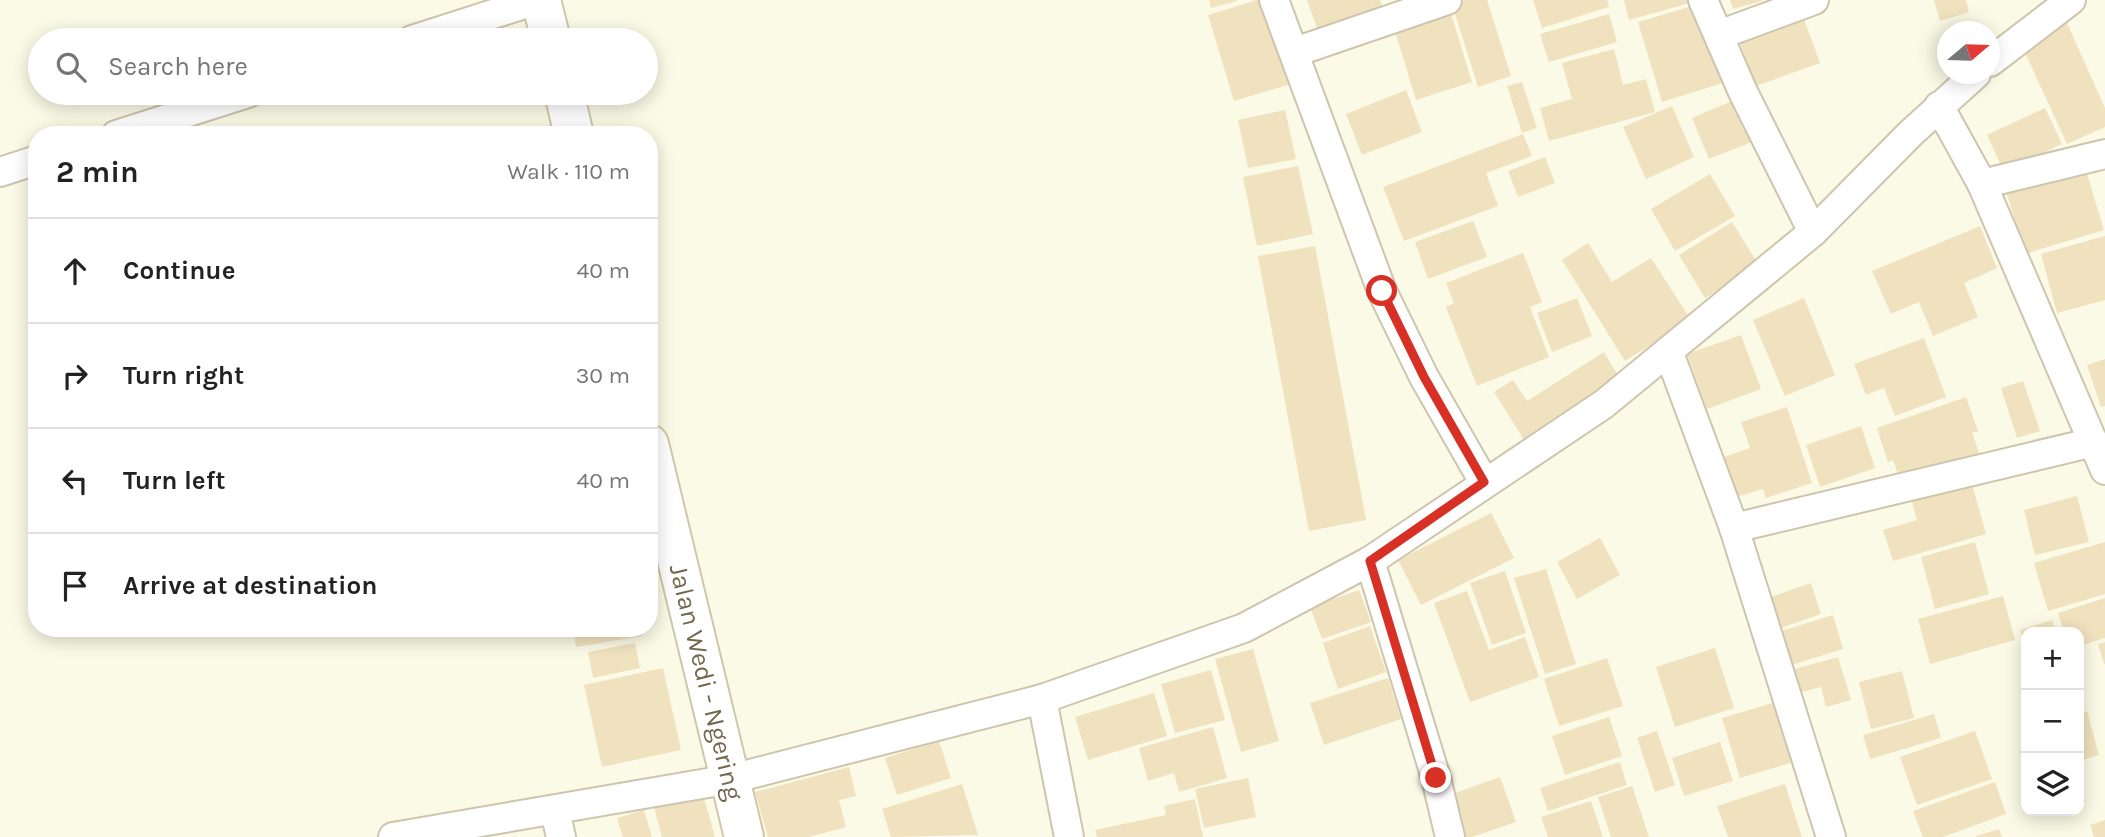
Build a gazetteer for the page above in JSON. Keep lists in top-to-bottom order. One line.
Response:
{"streets":{"main road":["Jalan Wedi - Ngering"]},"north":"right","page":{"search":"Search here","heading":["2 min","Walk · 110 m"],"list":[["Continue","40 m"],["Turn right","30 m"],["Turn left","40 m"],"Arrive at destination"],"map_buttons":["+","−"]}}
